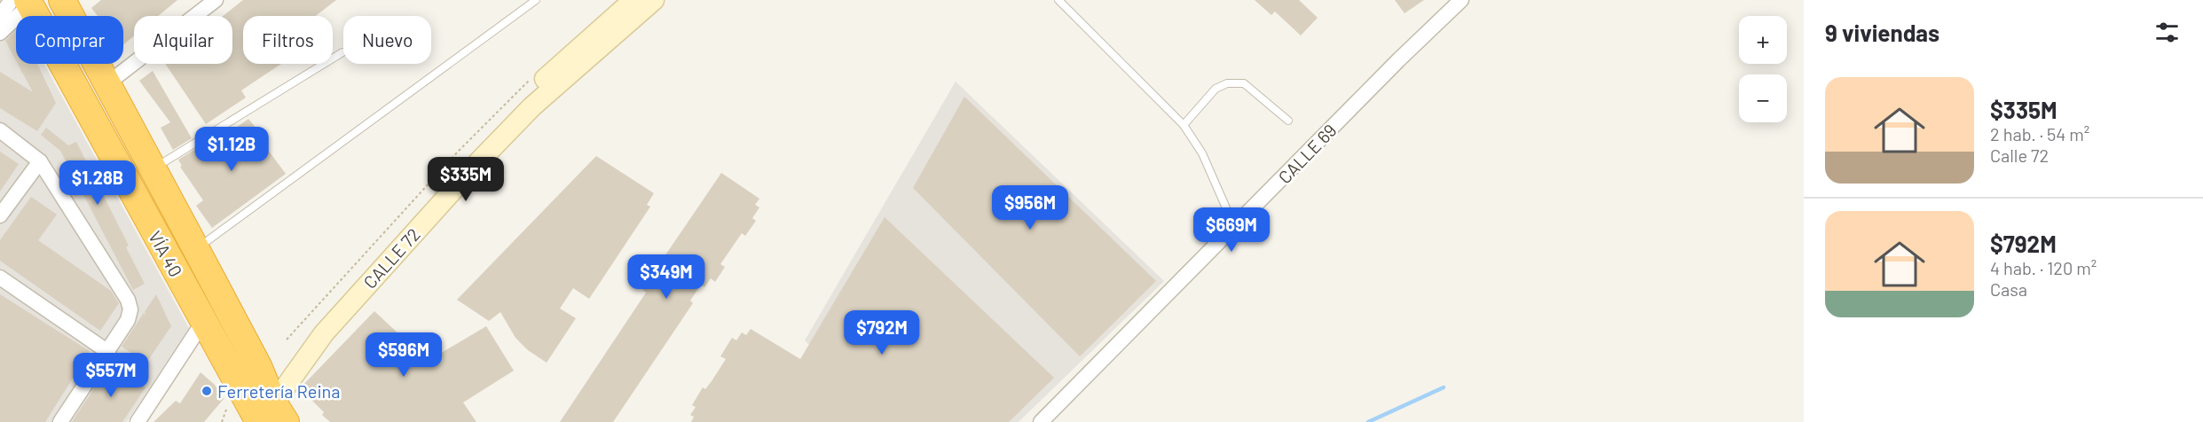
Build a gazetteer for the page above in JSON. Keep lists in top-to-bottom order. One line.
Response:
{"streets":{"highway":["VÍA 40"],"main road":["CALLE 72"],"street":["CALLE 69"]},"crossings":[["VÍA 40","CALLE 72"]],"places":["Ferretería Reina"],"page":{"heading":"9 viviendas","map_buttons":["+","−"],"chip":["Comprar","Alquilar","Filtros","Nuevo"],"list":[{"name":"$335M","note":"2 hab. · 54 m² · Calle 72"},{"name":"$792M","note":"4 hab. · 120 m² · Casa"}],"price":["$1.12B","$335M","$1.28B","$956M","$669M","$349M","$792M","$596M","$557M"]}}
